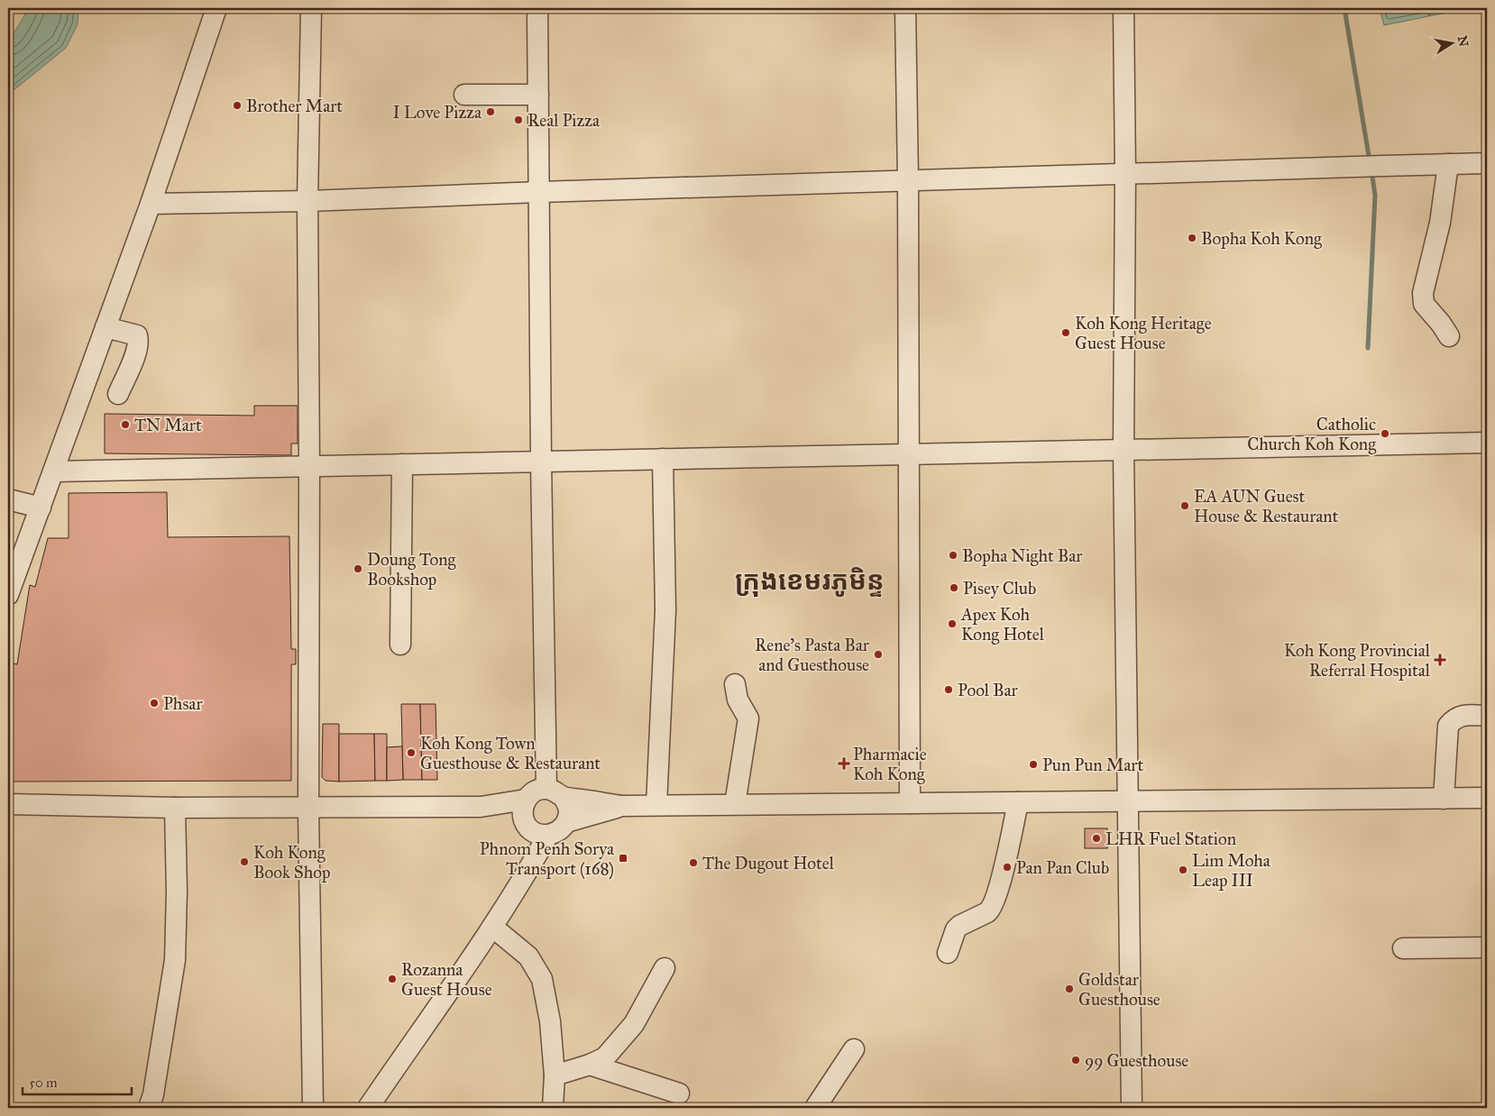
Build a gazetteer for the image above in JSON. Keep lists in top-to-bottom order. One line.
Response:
{"districts":["ក្រុងខេមរភូមិន្ទ"],"places":{"other":["Brother Mart","I Love Pizza","Real Pizza","Bopha Koh Kong","Koh Kong Heritage Guest House","TN Mart","Catholic Church Koh Kong","EA AUN Guest House & Restaurant","Bopha Night Bar","Doung Tong Bookshop","Pisey Club","Apex Koh Kong Hotel","Rene's Pasta Bar and Guesthouse","Pool Bar","Phsar","Koh Kong Town Guesthouse & Restaurant","Pun Pun Mart","LHR Fuel Station","Koh Kong Book Shop","The Dugout Hotel","Pan Pan Club","Lim Moha Leap III","Rozanna Guest House","Goldstar Guesthouse","99 Guesthouse"],"health":["Koh Kong Provincial Referral Hospital","Pharmacie Koh Kong"],"transit":["Phnom Penh Sorya Transport (168)"]},"scale_bar":"50 m","north":"right"}
